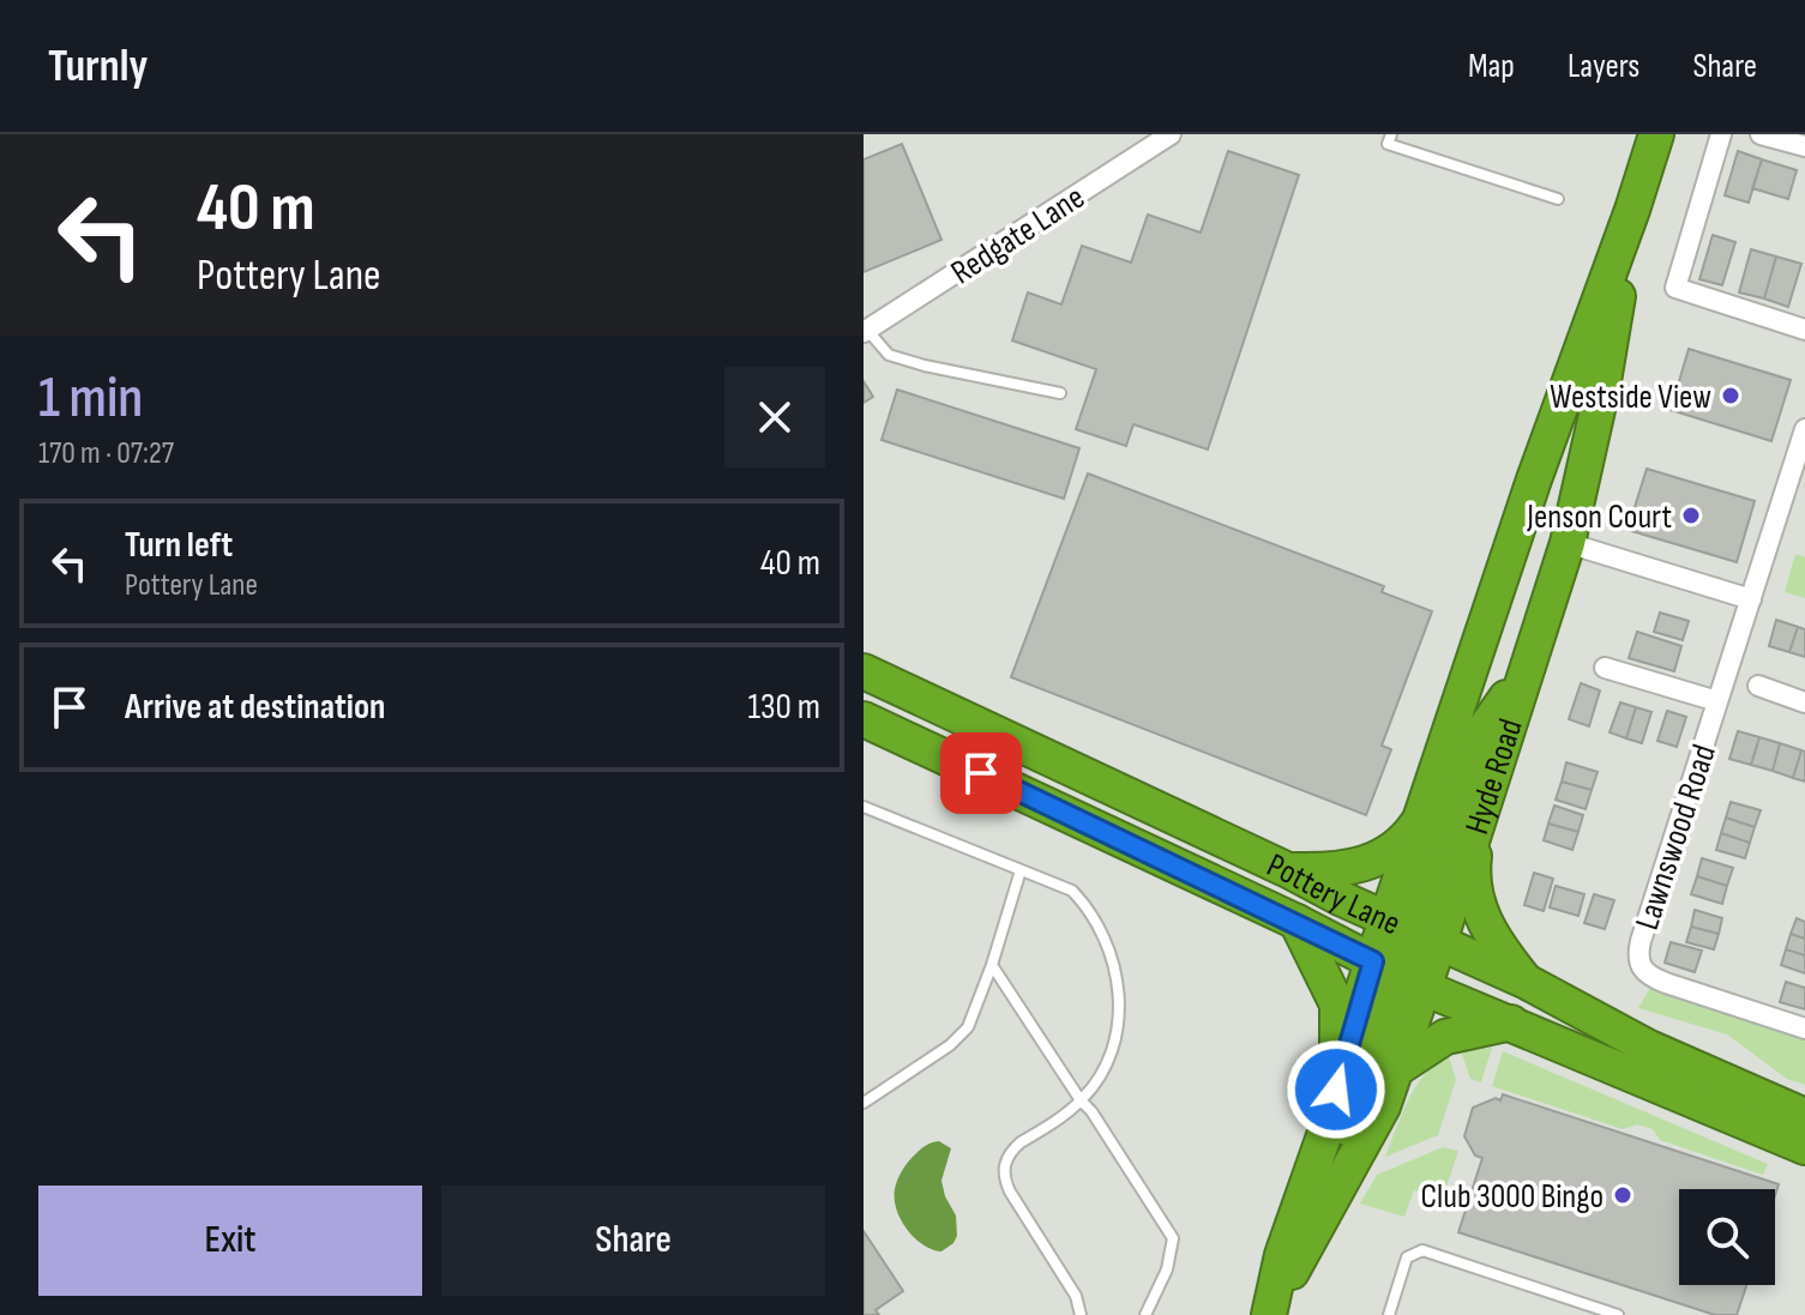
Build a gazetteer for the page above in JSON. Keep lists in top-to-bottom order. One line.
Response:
{"streets":{"highway":["Hyde Road","Pottery Lane"],"street":["Redgate Lane","Lawnswood Road"]},"crossings":[["Hyde Road","Pottery Lane"]],"places":["Westside View","Jenson Court","Club 3000 Bingo"],"page":{"header":"Turnly","nav":["Map","Layers","Share"],"turn":["40 m","Pottery Lane"],"heading":["1 min","170 m · 07:27"],"list":[{"name":"Turn left","note":"Pottery Lane","value":"40 m"},{"name":"Arrive at destination","value":"130 m"}],"buttons":["Exit","Share"]}}
